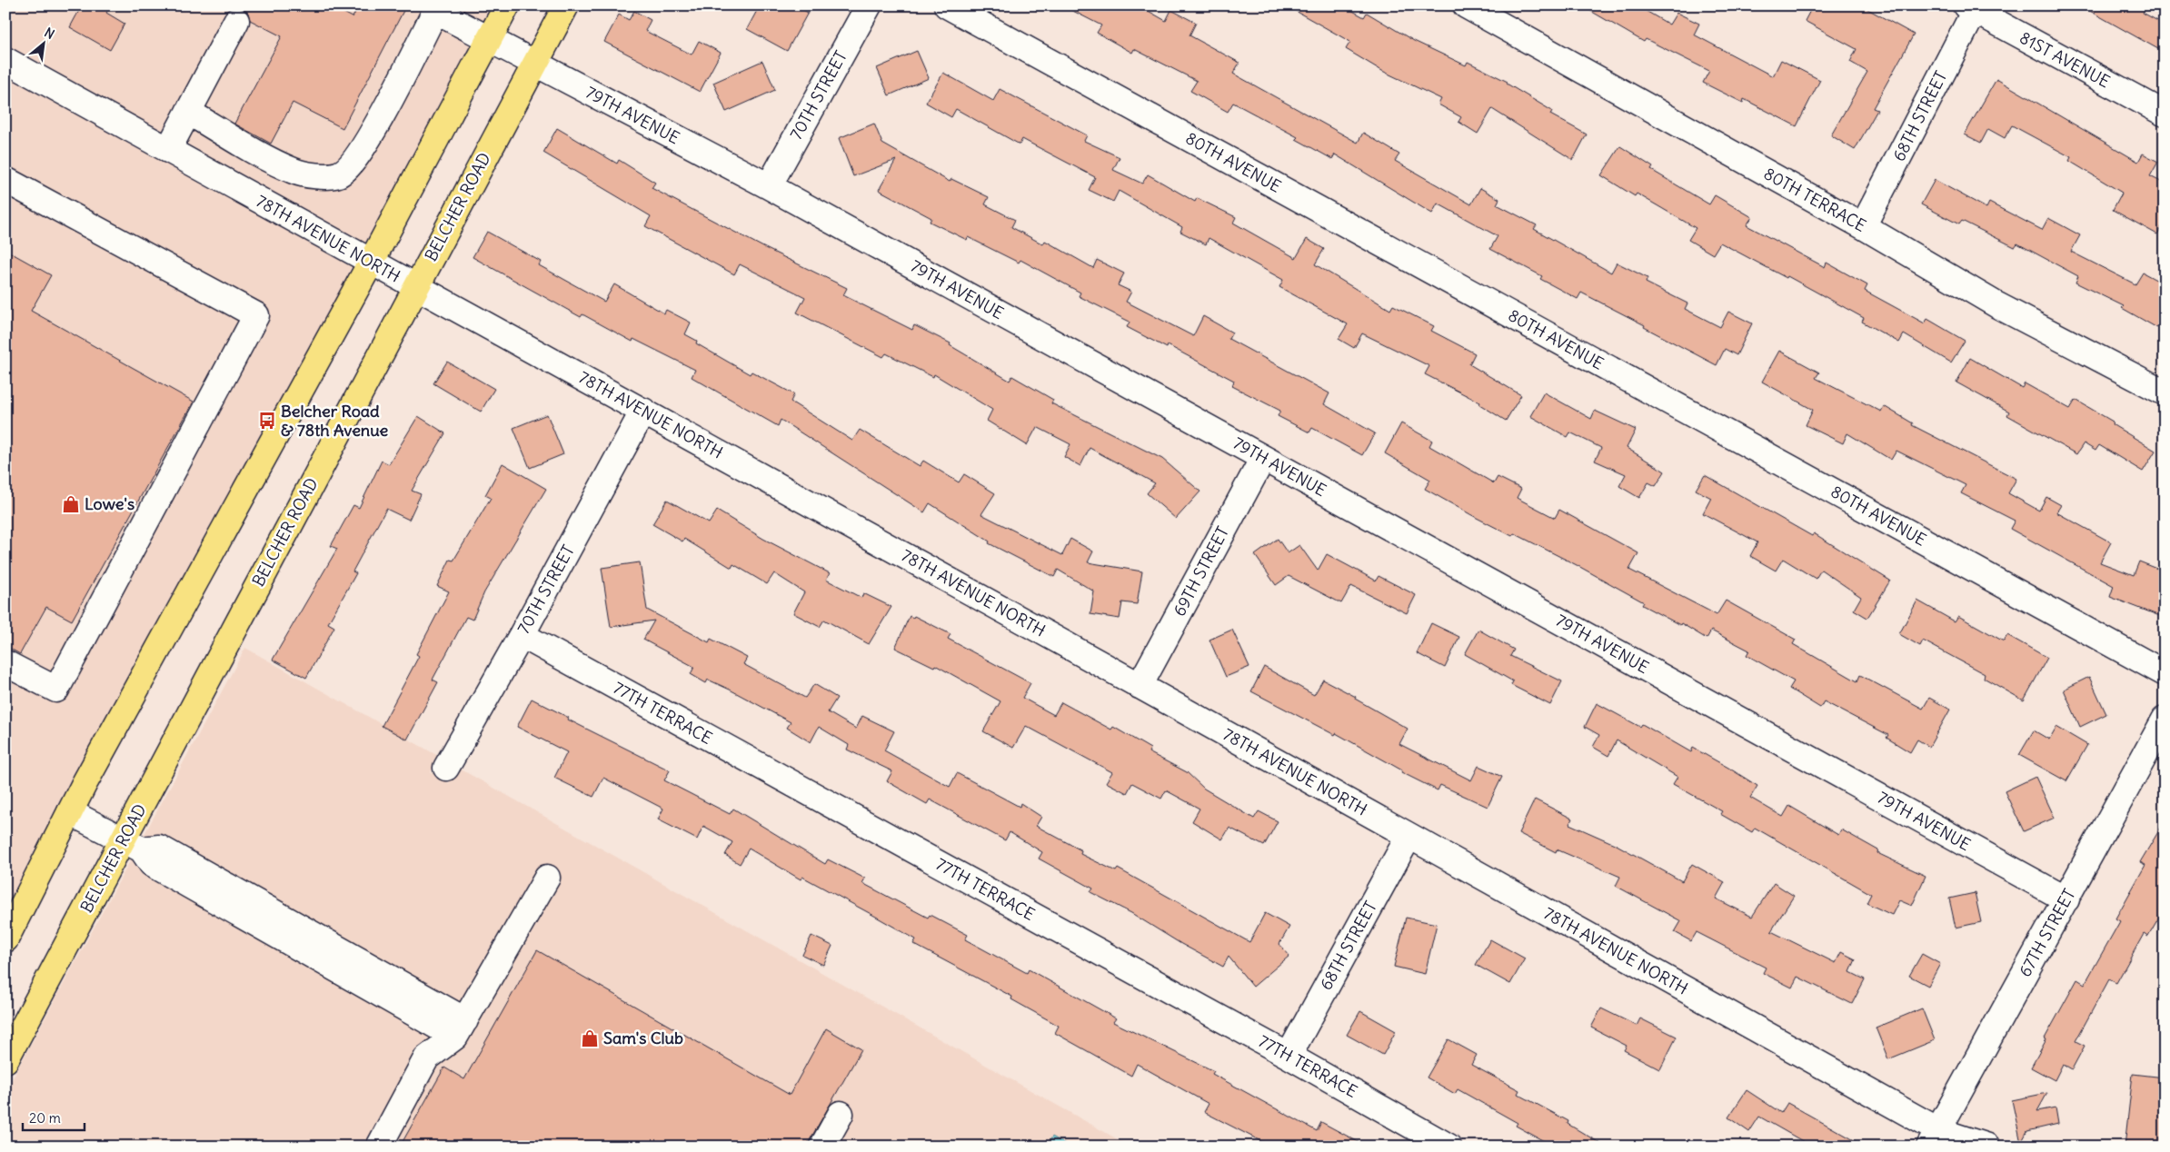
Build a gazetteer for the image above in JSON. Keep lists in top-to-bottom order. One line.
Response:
{"streets":{"main road":["BELCHER ROAD"],"street":["81ST AVENUE","70TH STREET","79TH AVENUE","68TH STREET","80TH AVENUE","80TH TERRACE","78TH AVENUE NORTH","69TH STREET","77TH TERRACE","67TH STREET"]},"crossings":[["81ST AVENUE","68TH STREET"],["70TH STREET","79TH AVENUE"],["70TH STREET","78TH AVENUE NORTH"],["70TH STREET","77TH TERRACE"],["79TH AVENUE","BELCHER ROAD"],["79TH AVENUE","69TH STREET"],["79TH AVENUE","67TH STREET"],["68TH STREET","80TH TERRACE"],["68TH STREET","78TH AVENUE NORTH"],["68TH STREET","77TH TERRACE"],["BELCHER ROAD","78TH AVENUE NORTH"],["78TH AVENUE NORTH","69TH STREET"],["78TH AVENUE NORTH","67TH STREET"]],"places":{"bus stop":["Belcher Road & 78th Avenue"],"shop":["Lowe's","Sam's Club"]},"scale_bar":"20 m","north":"top right"}
